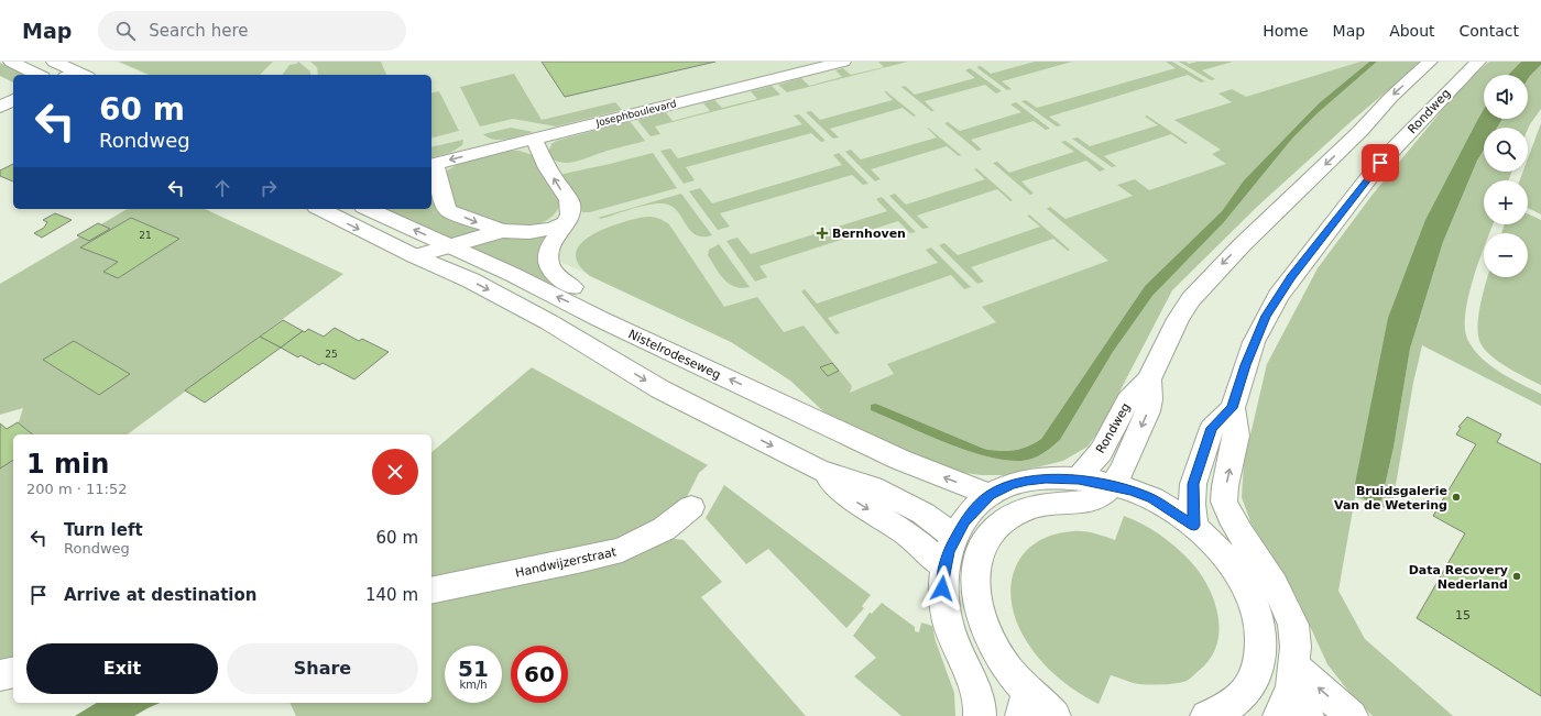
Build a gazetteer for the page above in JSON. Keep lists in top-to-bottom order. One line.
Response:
{"streets":{"street":["Rondweg","Josephboulevard","Nistelrodeseweg","Handwijzerstraat"]},"places":{"health":["Bernhoven"],"other":["Bruidsgalerie Van de Wetering","Data Recovery Nederland"]},"house_numbers":["21","25","15"],"page":{"header":"Map","search":"Search here","nav":["Home","Map","About","Contact"],"map_buttons":["+","−"],"turn":["60 m","Rondweg"],"heading":["1 min","200 m · 11:52"],"list":[{"name":"Turn left","note":"Rondweg","value":"60 m"},{"name":"Arrive at destination","value":"140 m"}],"buttons":["Exit","Share"],"speed":"51 km/h","limit":"60"}}
